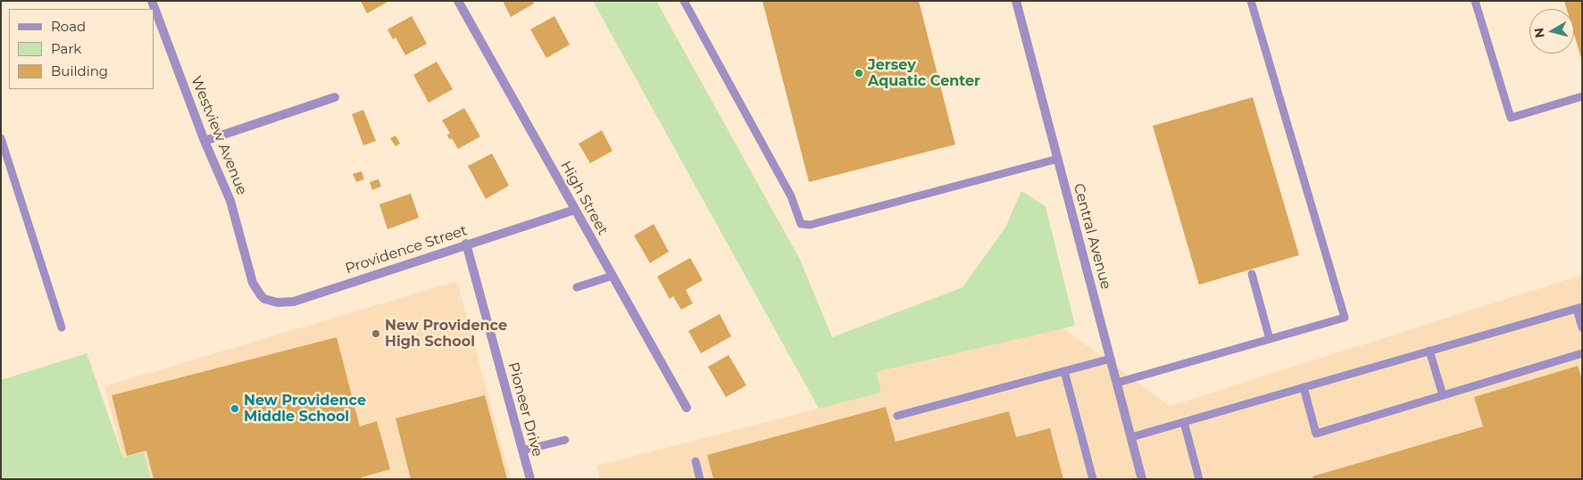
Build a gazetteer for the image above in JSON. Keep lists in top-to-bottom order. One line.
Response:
{"streets":{"street":["Westview Avenue","High Street","Central Avenue","Providence Street","Pioneer Drive"]},"crossings":[["Westview Avenue","Providence Street"],["High Street","Providence Street"],["Providence Street","Pioneer Drive"]],"places":["Jersey Aquatic Center","New Providence High School","New Providence Middle School"],"legend":["Road","Park","Building"],"north":"left"}
